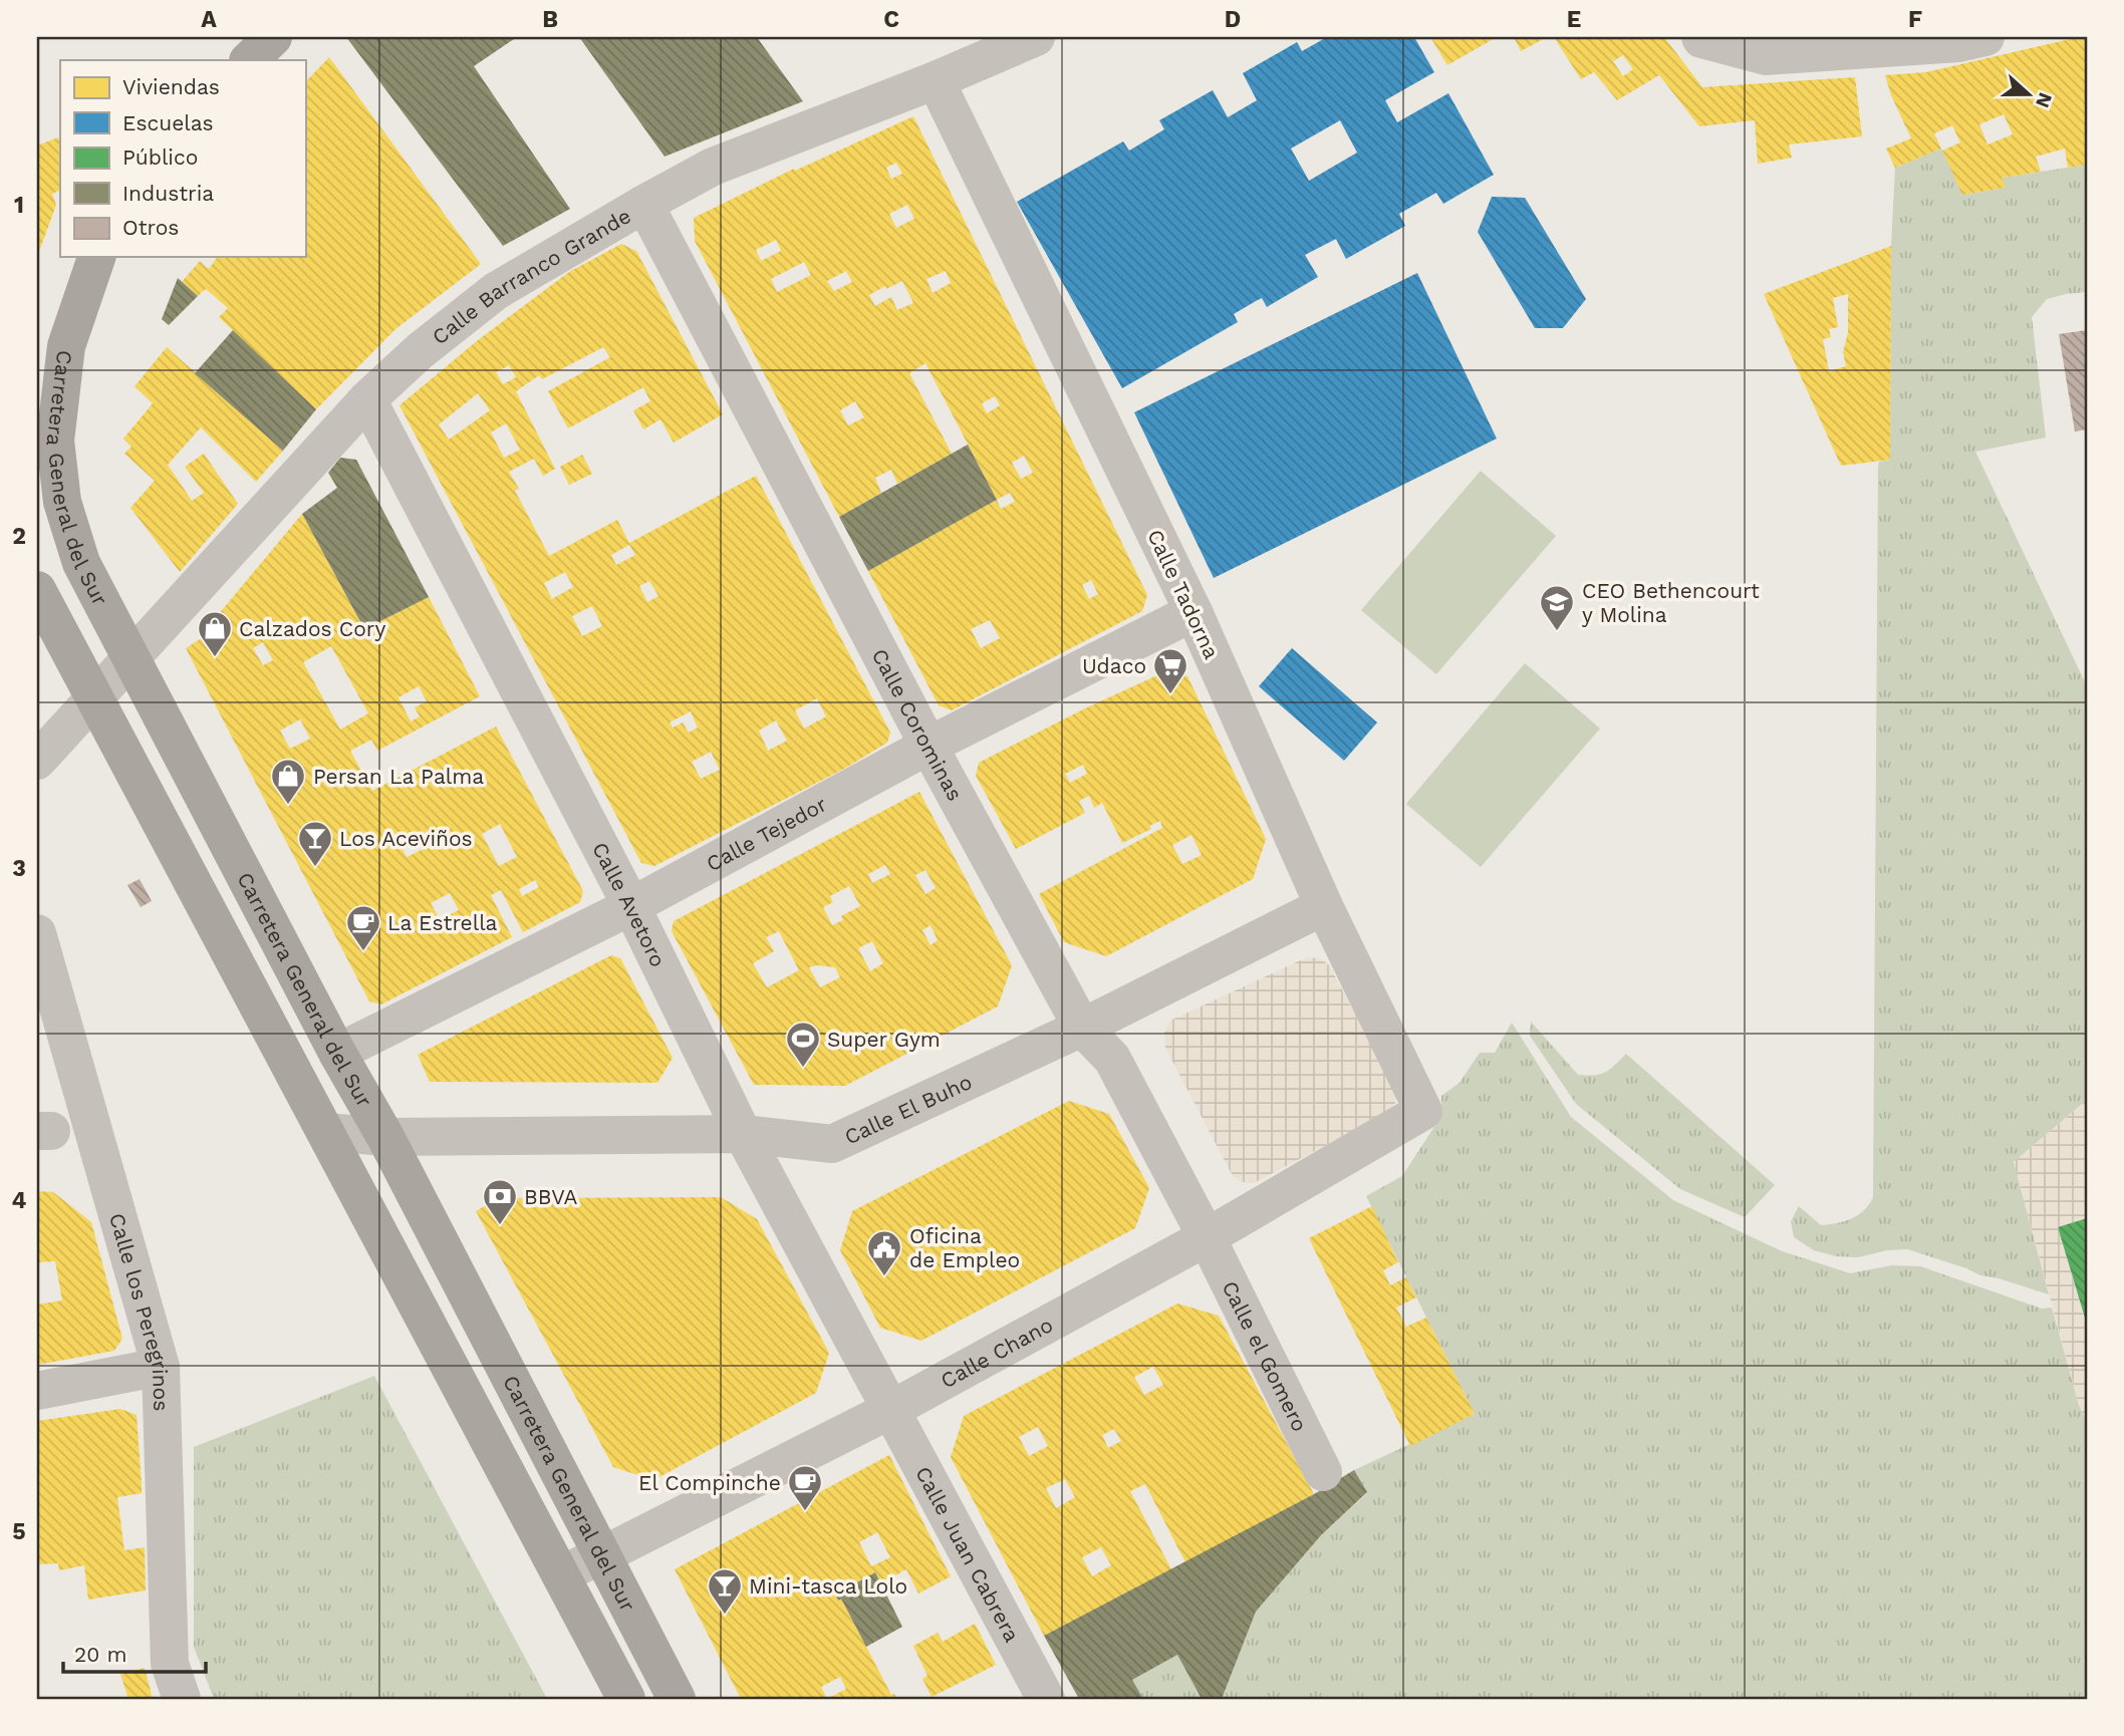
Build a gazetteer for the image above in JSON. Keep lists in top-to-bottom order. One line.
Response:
{"streets":{"main road":["Carretera General del Sur"],"street":["Calle Barranco Grande","Calle Tadorna","Calle Corominas","Calle Tejedor","Calle Avetoro","Calle El Buho","Calle los Peregrinos","Calle Chano","Calle el Gomero","Calle Juan Cabrera"]},"crossings":[["Calle Barranco Grande","Carretera General del Sur"],["Calle Barranco Grande","Calle Tadorna"],["Calle Barranco Grande","Calle Corominas"],["Calle Barranco Grande","Calle Avetoro"],["Carretera General del Sur","Calle Tejedor"],["Carretera General del Sur","Calle El Buho"],["Carretera General del Sur","Calle Chano"],["Calle Tadorna","Calle Tejedor"],["Calle Tadorna","Calle El Buho"],["Calle Tadorna","Calle Chano"],["Calle Corominas","Calle Tejedor"],["Calle Corominas","Calle El Buho"],["Calle Corominas","Calle Chano"],["Calle Corominas","Calle el Gomero"],["Calle Tejedor","Calle Avetoro"],["Calle Avetoro","Calle El Buho"],["Calle Avetoro","Calle Chano"],["Calle Avetoro","Calle Juan Cabrera"],["Calle Chano","Calle el Gomero"],["Calle Chano","Calle Juan Cabrera"]],"places":{"school or university":["CEO Bethencourt y Molina"],"shop":["Calzados Cory","Persan La Palma"],"supermarket":["Udaco"],"bar":["Los Aceviños","Mini-tasca Lolo"],"cafe":["La Estrella","El Compinche"],"sports":["Super Gym"],"bank":["BBVA"],"public building":["Oficina de Empleo"]},"legend":["Viviendas","Escuelas","Público","Industria","Otros"],"scale_bar":"20 m","north":"right","grid":{"columns":["A","B","C","D","E","F"],"rows":["1","2","3","4","5"]}}
